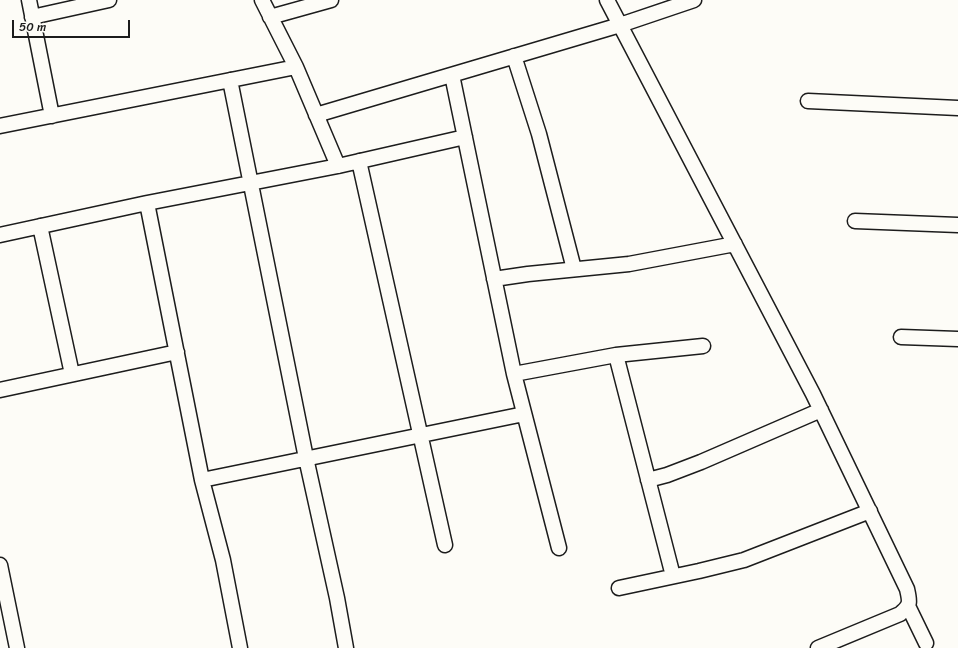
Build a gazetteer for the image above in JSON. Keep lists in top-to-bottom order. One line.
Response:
{"scale_bar":"50 m"}
